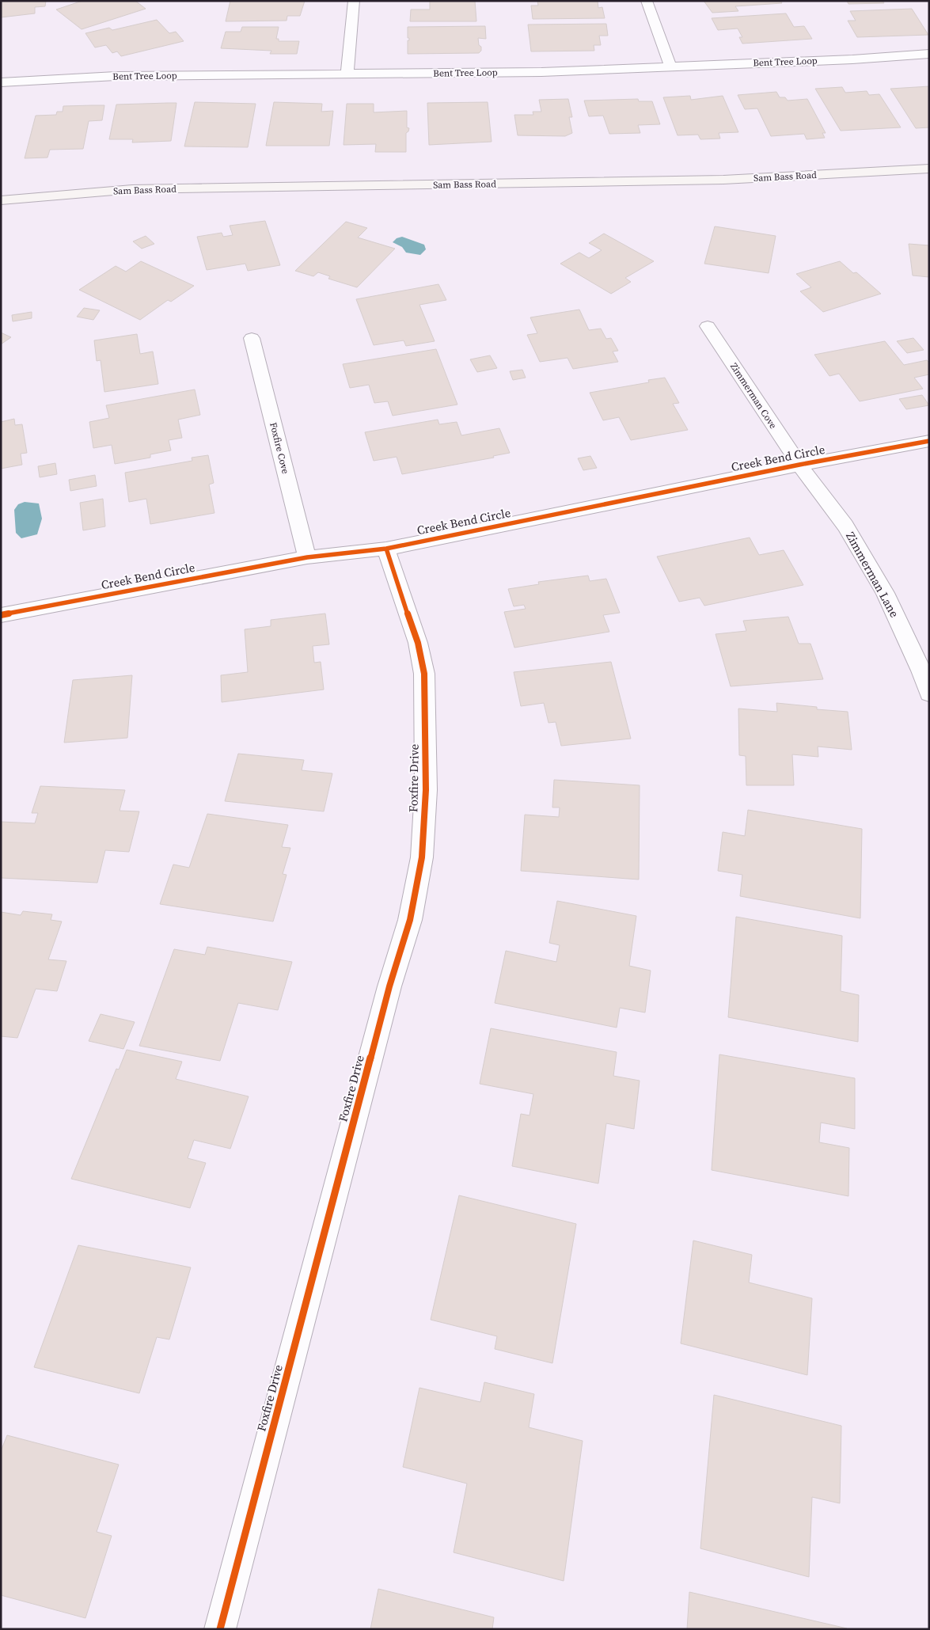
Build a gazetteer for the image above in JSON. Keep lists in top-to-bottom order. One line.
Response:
{"streets":{"main road":["Sam Bass Road"],"street":["Bent Tree Loop","Zimmerman Cove","Foxfire Cove","Creek Bend Circle","Zimmerman Lane","Foxfire Drive"]},"crossings":[["Zimmerman Cove","Creek Bend Circle"],["Zimmerman Cove","Zimmerman Lane"],["Foxfire Cove","Creek Bend Circle"],["Creek Bend Circle","Zimmerman Lane"],["Creek Bend Circle","Foxfire Drive"]]}
